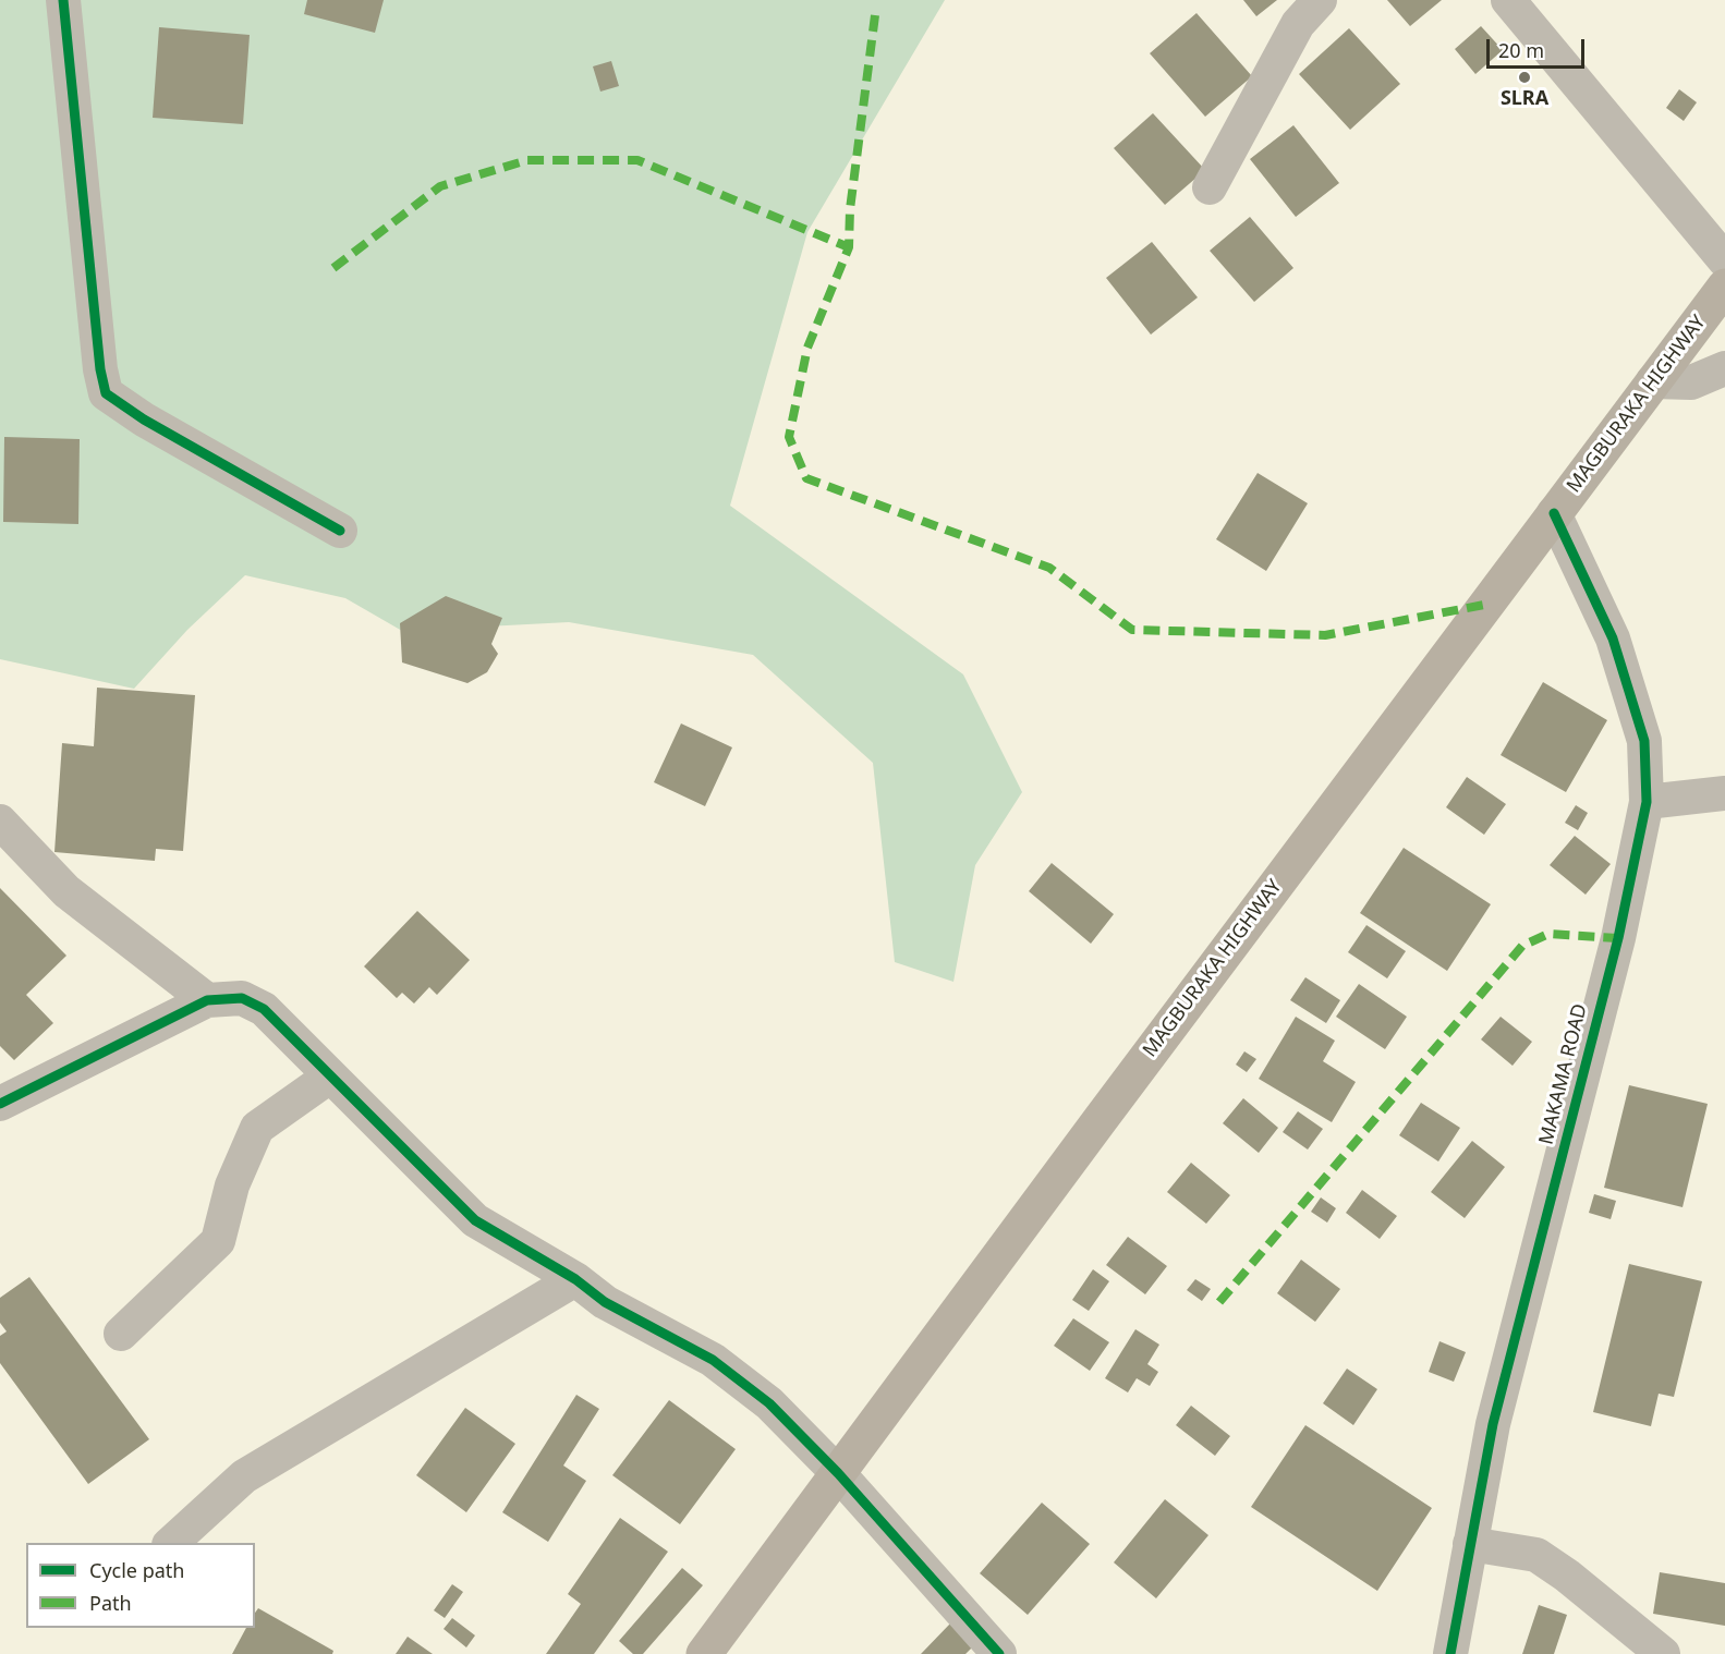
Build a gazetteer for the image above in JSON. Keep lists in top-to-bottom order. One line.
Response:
{"streets":{"main road":["MAGBURAKA HIGHWAY"],"street":["MAKAMA ROAD"]},"crossings":[["MAGBURAKA HIGHWAY","MAKAMA ROAD"]],"places":["SLRA"],"legend":["Cycle path","Path"],"scale_bar":"20 m"}
